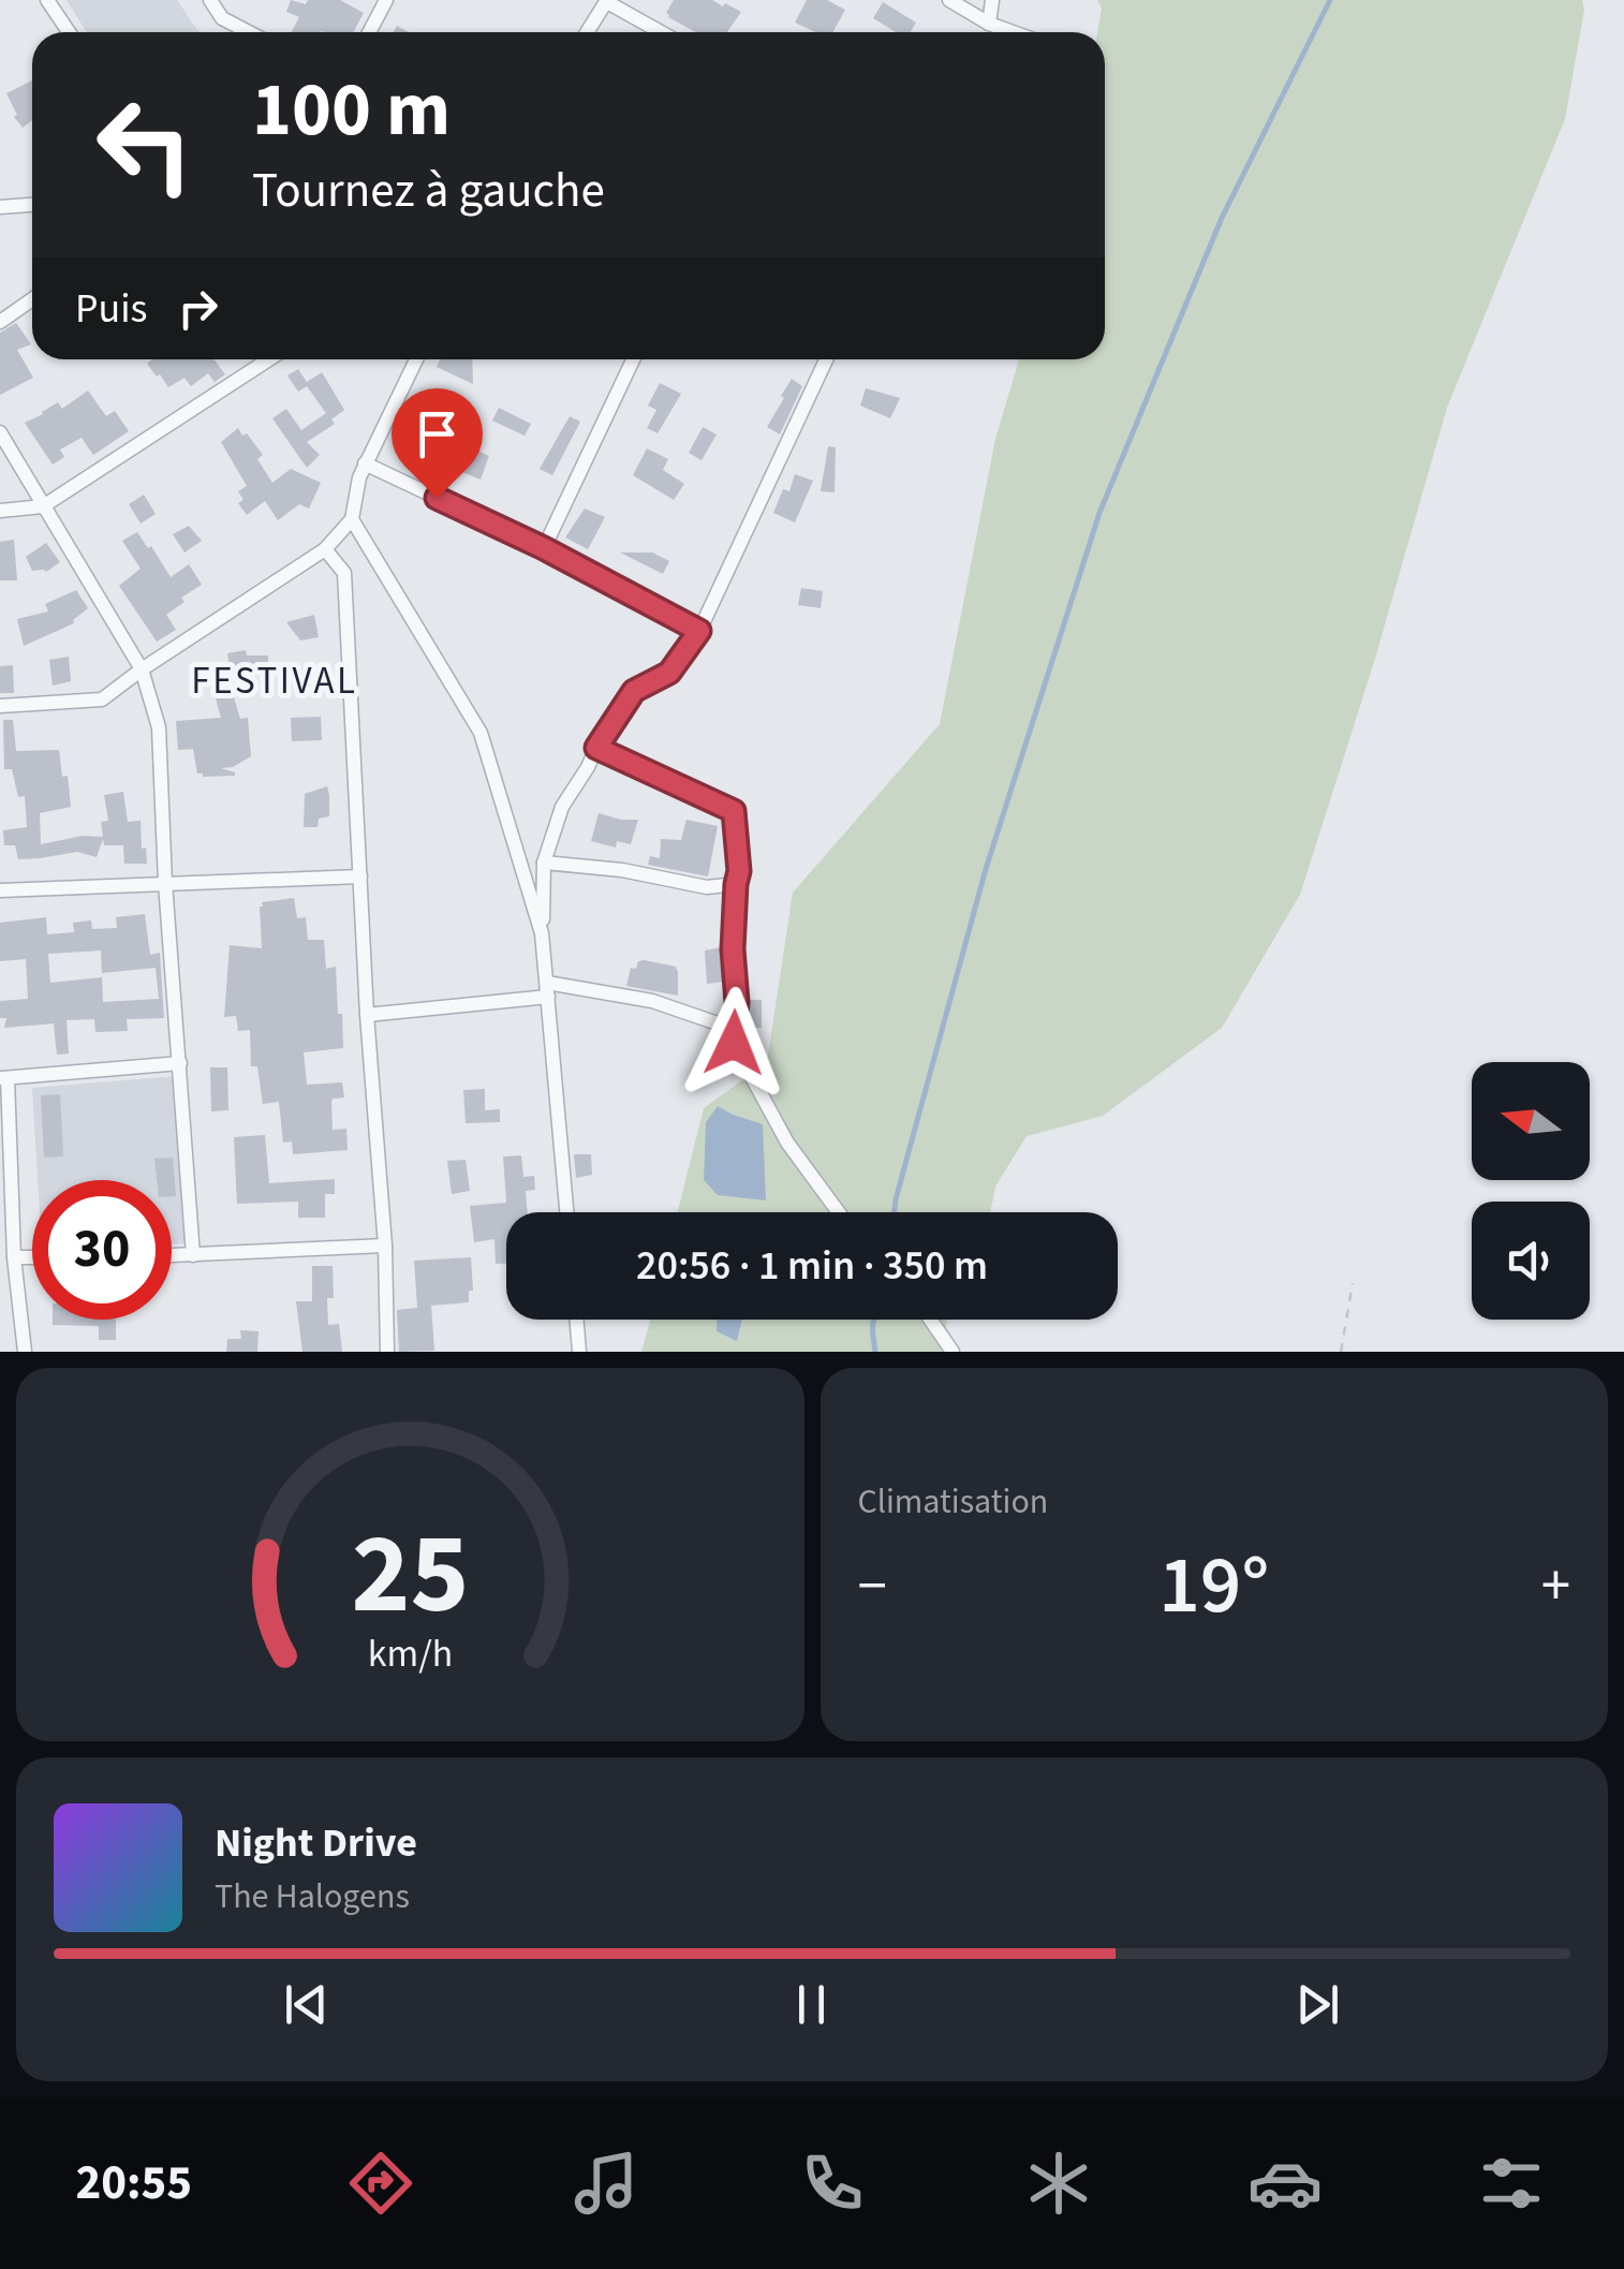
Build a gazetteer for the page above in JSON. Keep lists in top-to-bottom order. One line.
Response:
{"districts":["FESTIVAL"],"north":"left","page":{"turn":["100 m","Tournez à gauche"],"then":"Puis","limit":"30","trip":"20:56 · 1 min · 350 m","tile":"Climatisation","heat":["−","19°","+"],"song":["Night Drive","The Halogens"],"tabs":"20:55","gauge":["25","km/h"]}}
